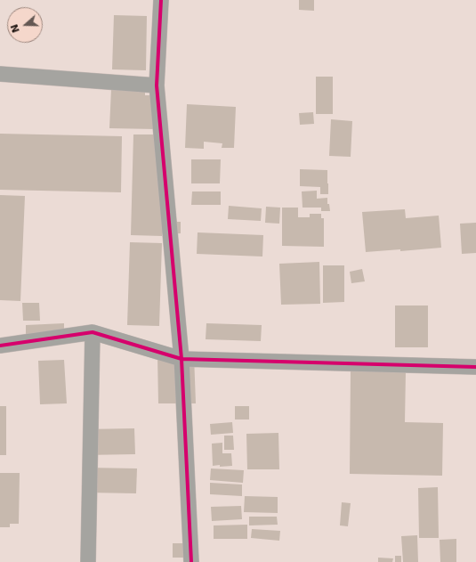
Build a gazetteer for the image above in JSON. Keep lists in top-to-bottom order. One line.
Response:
{"north":"left"}
